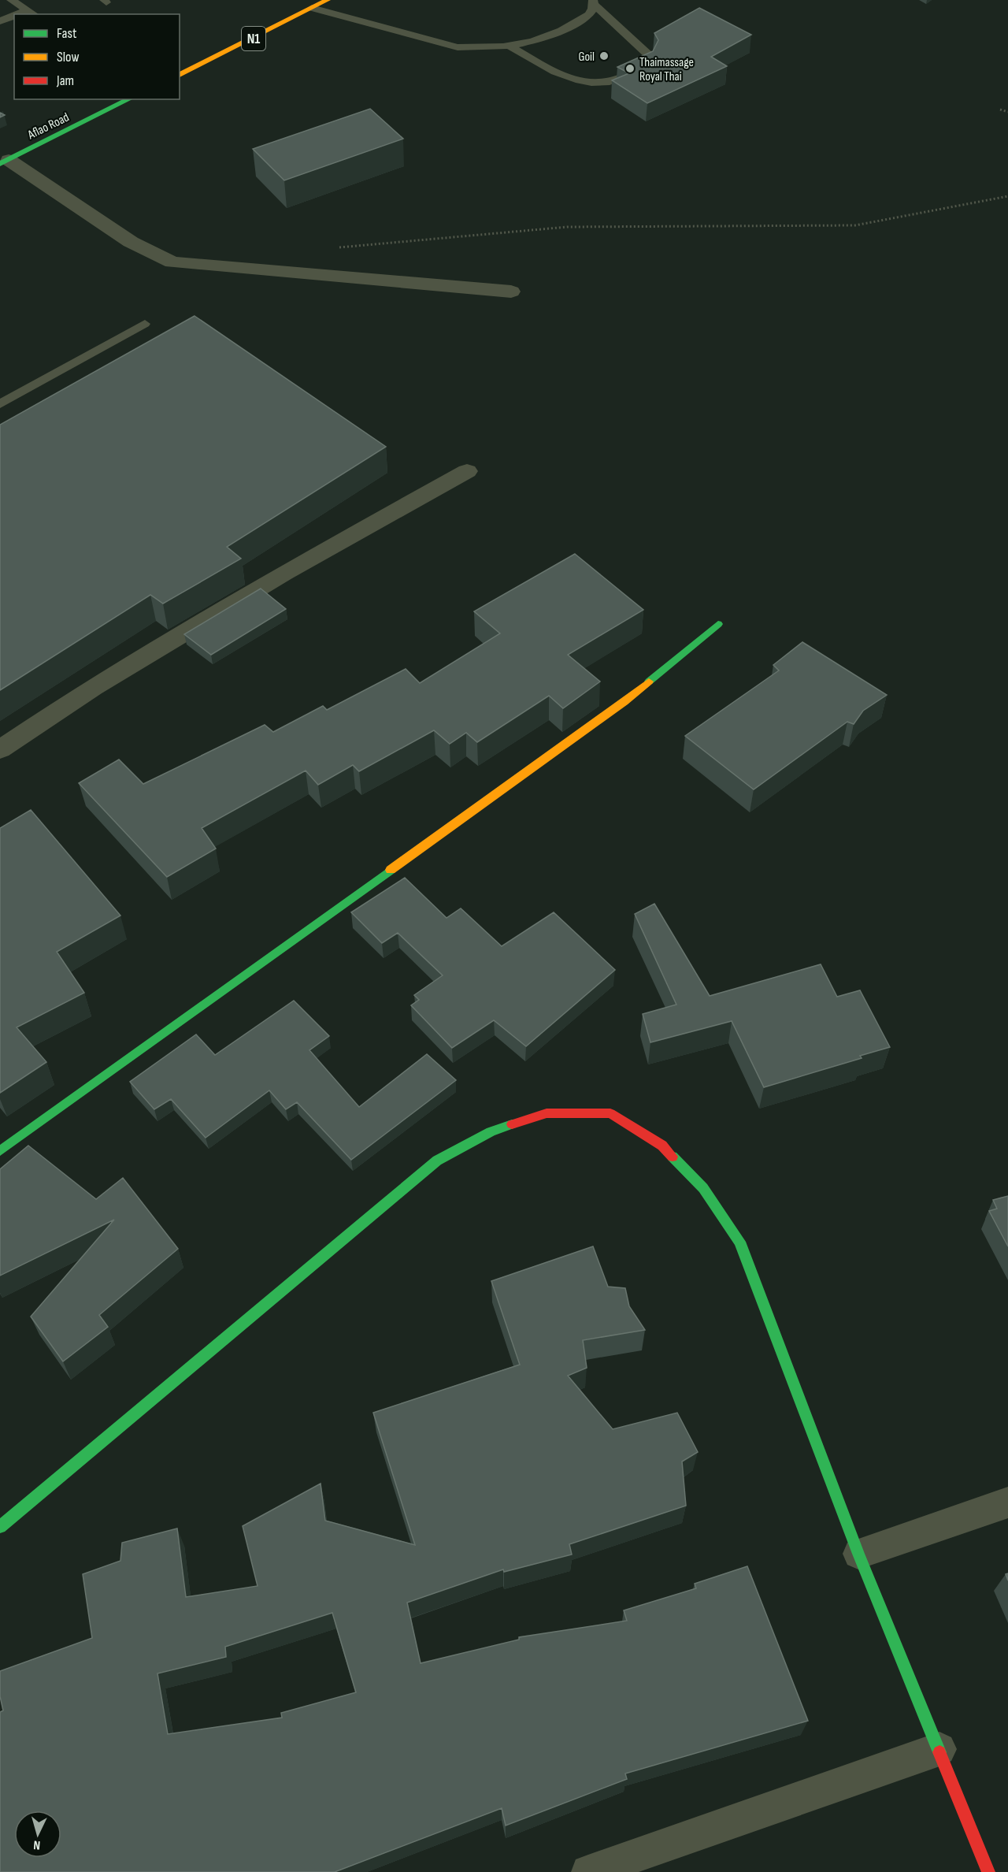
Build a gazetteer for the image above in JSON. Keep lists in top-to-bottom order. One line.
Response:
{"streets":{"main road":["N1","Aflao Road"]},"places":["Goil","Thaimassage Royal Thai"],"legend":["Fast","Slow","Jam"],"north":"bottom"}
